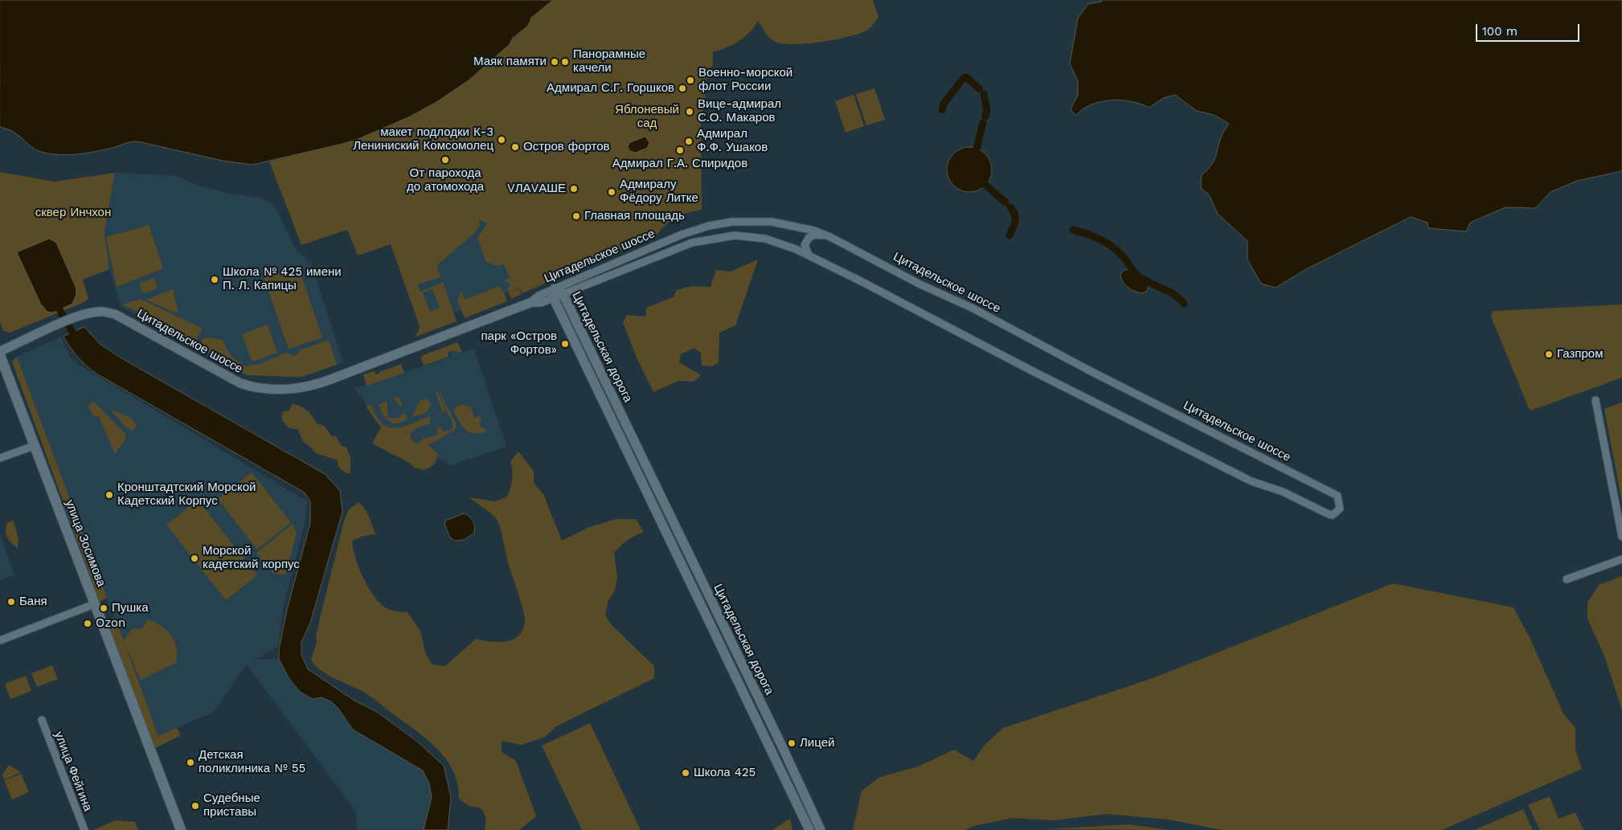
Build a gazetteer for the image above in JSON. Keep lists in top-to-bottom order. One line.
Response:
{"streets":{"main road":["улица Зосимова"],"street":["Цитадельское шоссе","Цитадельская дорога","улица Фейгина"]},"crossings":[["Цитадельское шоссе","Цитадельская дорога"]],"parks":["Яблоневый сад","сквер Инчхон"],"places":["Маяк памяти","Панорамные качели","Военно-морской флот России","Адмирал С.Г. Горшков","Вице-адмирал С.О. Макаров","макет подлодки К-3 Лениниский Комсомолец","Адмирал Ф.Ф. Ушаков","Остров фортов","Адмирал Г.А. Спиридов","От парохода до атомохода","VЛАVАШЕ","Адмиралу Фёдору Литке","Главная площадь","Школа № 425 имени П. Л. Капицы","парк «Остров Фортов»","Газпром","Кронштадтский Морской Кадетский Корпус","Морской кадетский корпус","Баня","Пушка","Ozon","Лицей","Детская поликлиника № 55","Школа 425","Судебные приставы"],"scale_bar":"100 m"}
